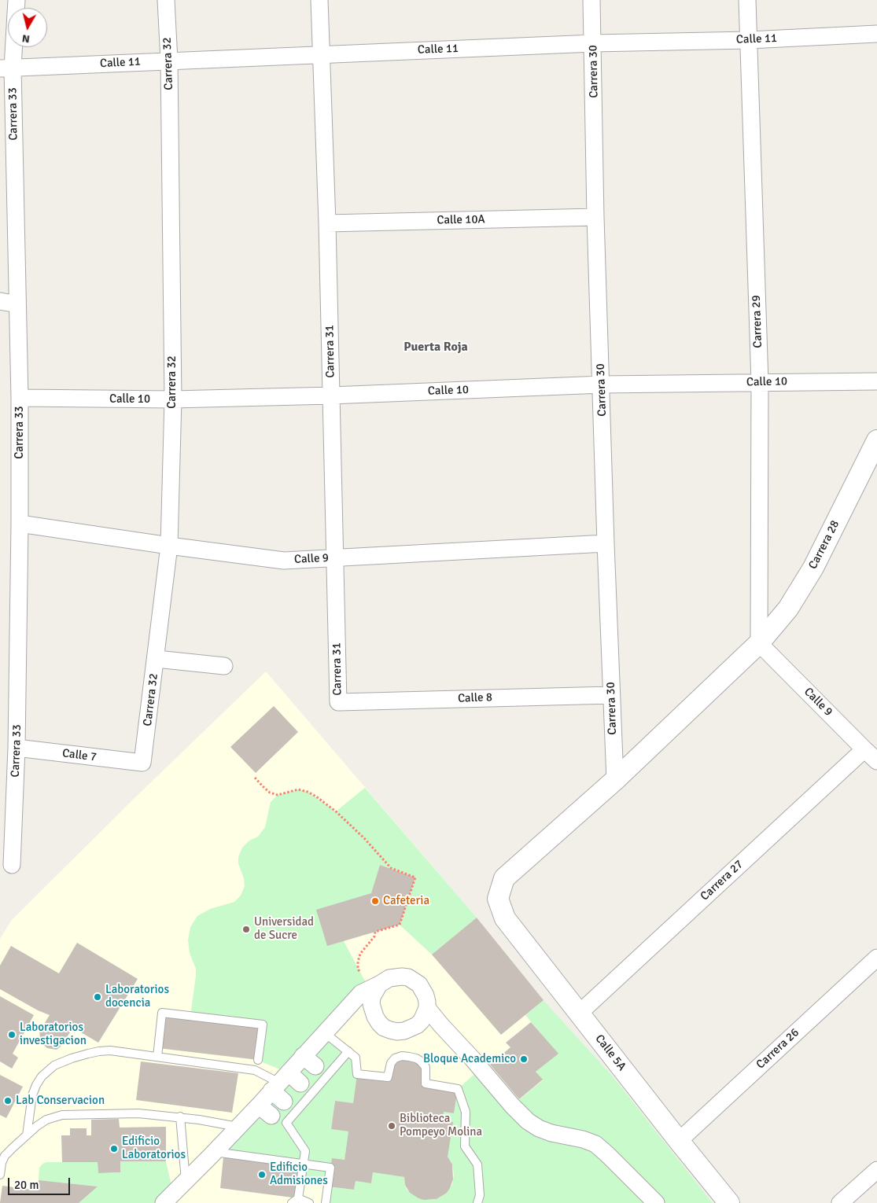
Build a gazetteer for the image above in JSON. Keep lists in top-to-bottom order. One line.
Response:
{"streets":{"street":["Calle 11","Carrera 32","Carrera 30","Carrera 33","Calle 10A","Carrera 29","Carrera 31","Calle 10","Carrera 28","Calle 9","Calle 8","Calle 7","Carrera 27","Carrera 26","Calle 5A"]},"crossings":[["Calle 11","Carrera 32"],["Calle 11","Carrera 30"],["Calle 11","Carrera 33"],["Calle 11","Carrera 29"],["Calle 11","Carrera 31"],["Carrera 32","Calle 10"],["Carrera 32","Calle 9"],["Carrera 32","Calle 7"],["Carrera 30","Calle 10A"],["Carrera 30","Calle 10"],["Carrera 30","Calle 9"],["Carrera 30","Calle 8"],["Carrera 30","Calle 5A"],["Carrera 33","Calle 10"],["Carrera 33","Calle 9"],["Carrera 33","Calle 7"],["Calle 10A","Carrera 31"],["Carrera 29","Calle 10"],["Carrera 29","Carrera 28"],["Carrera 29","Calle 9"],["Carrera 31","Calle 10"],["Carrera 31","Calle 9"],["Carrera 31","Calle 8"],["Carrera 28","Calle 9"],["Calle 9","Carrera 27"],["Carrera 27","Calle 5A"],["Carrera 26","Calle 5A"]],"districts":["Puerta Roja"],"places":["Cafeteria","Universidad de Sucre","Laboratorios docencia","Laboratorios investigacion","Bloque Academico","Lab Conservacion","Biblioteca Pompeyo Molina","Edificio Laboratorios","Edificio Admisiones"],"scale_bar":"20 m","north":"bottom"}
